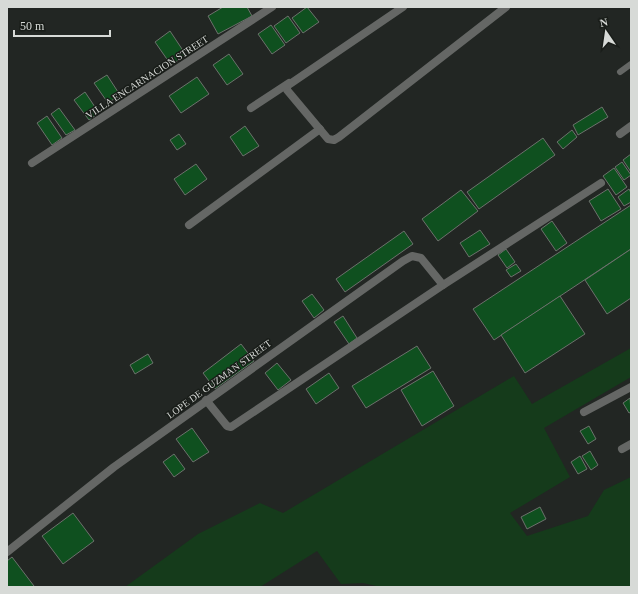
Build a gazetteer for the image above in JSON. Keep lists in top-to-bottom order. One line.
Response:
{"streets":{"street":["VILLA ENCARNACION STREET","LOPE DE GUZMAN STREET"]},"scale_bar":"50 m","north":"top"}
